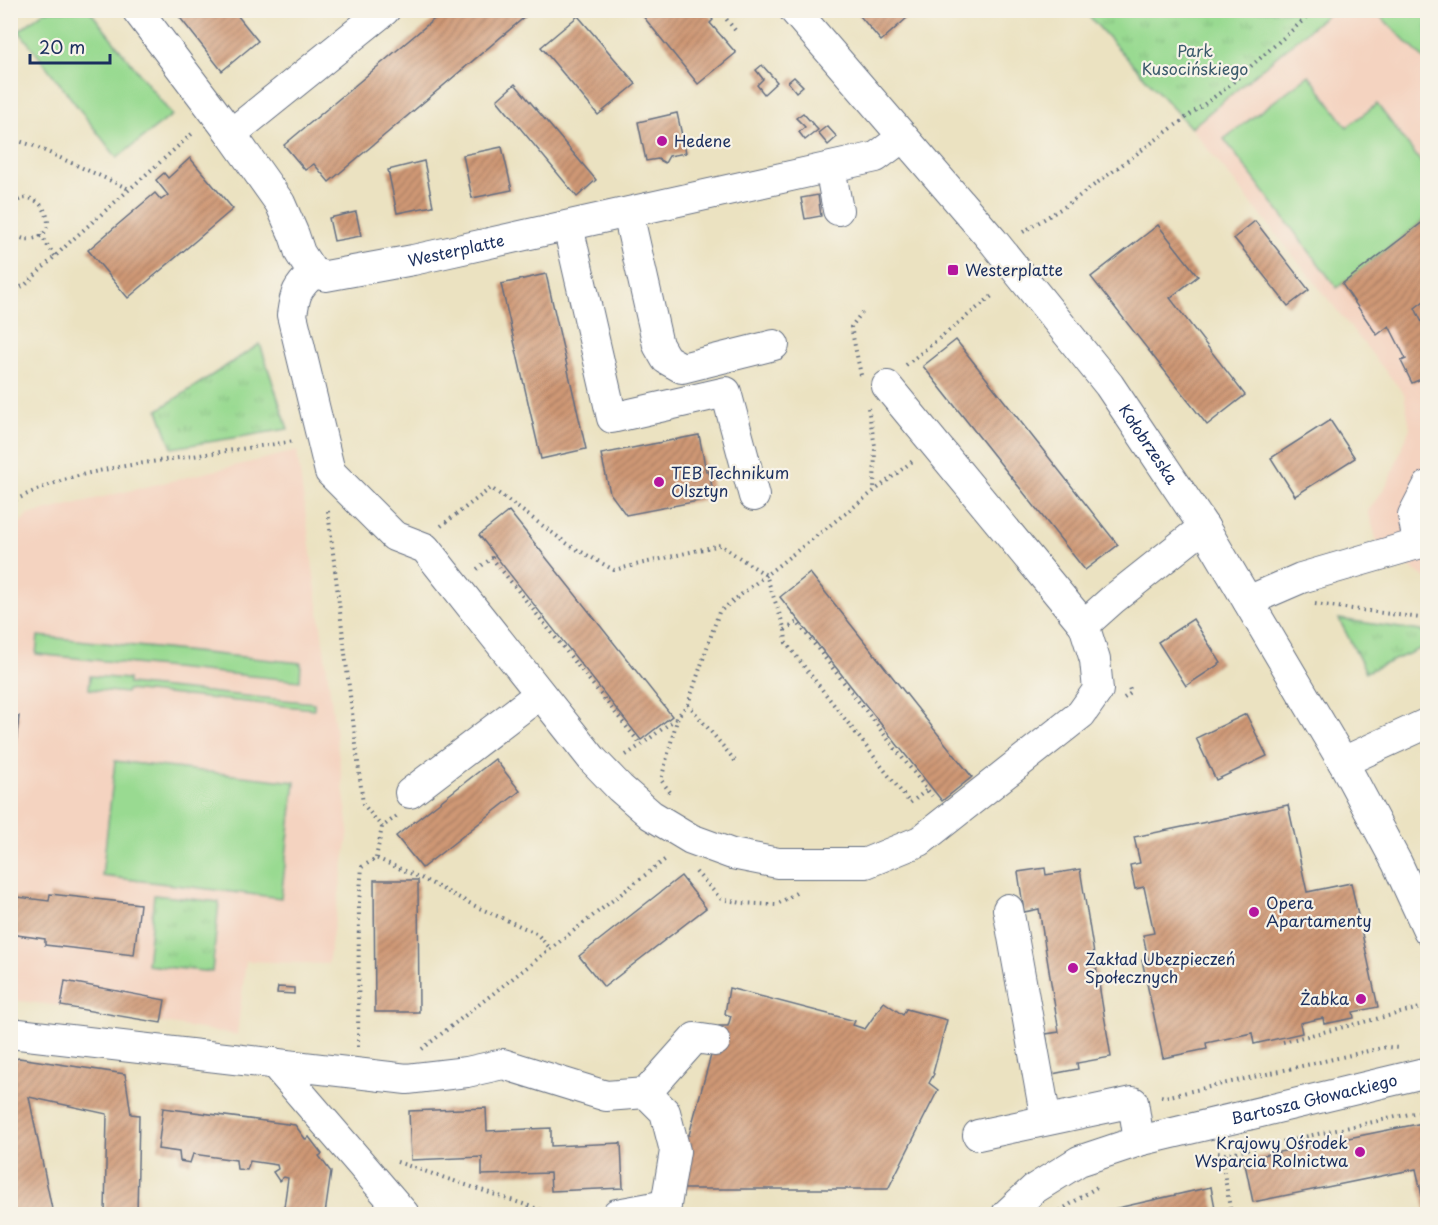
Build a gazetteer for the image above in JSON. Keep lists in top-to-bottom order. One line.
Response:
{"streets":{"street":["Westerplatte","Kołobrzeska","Bartosza Głowackiego"]},"crossings":[["Westerplatte","Kołobrzeska"]],"parks":["Park Kusocińskiego"],"places":{"other":["Hedene","TEB Technikum Olsztyn","Opera Apartamenty","Zakład Ubezpieczeń Społecznych","Żabka","Krajowy Ośrodek Wsparcia Rolnictwa"],"transit":["Westerplatte"]},"scale_bar":"20 m"}
